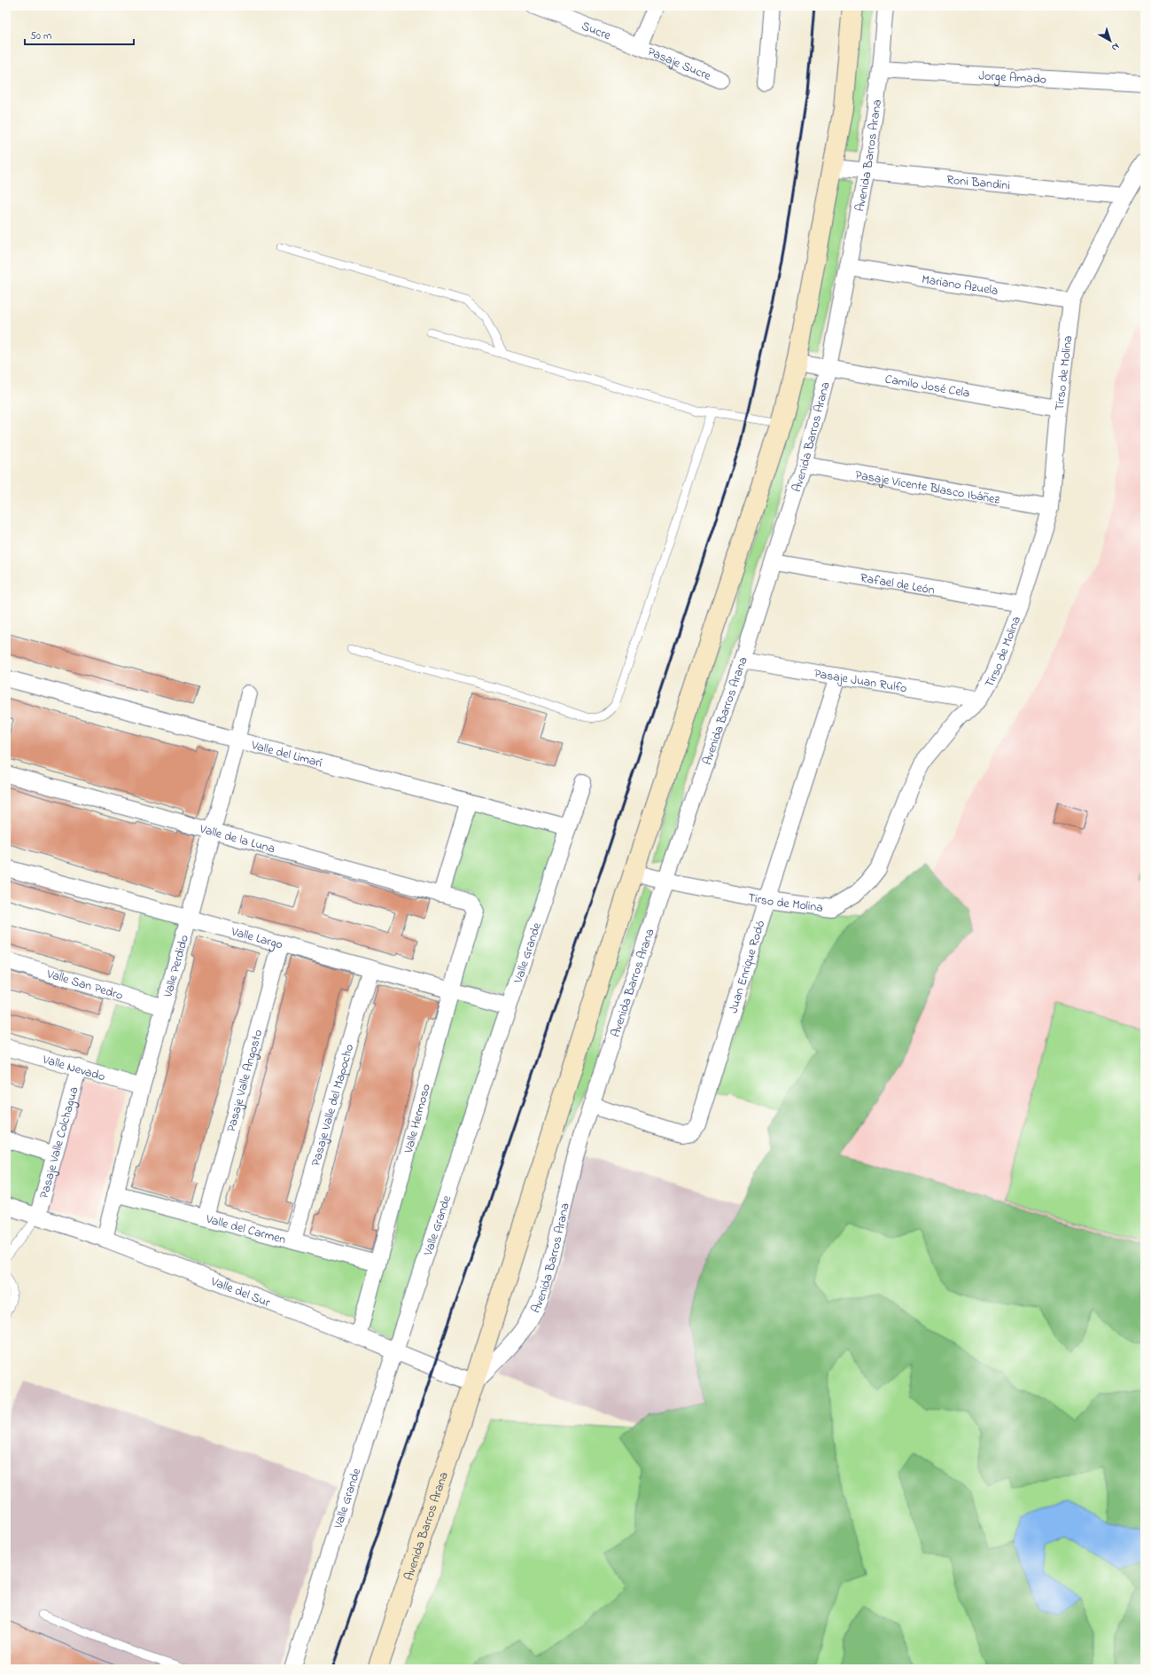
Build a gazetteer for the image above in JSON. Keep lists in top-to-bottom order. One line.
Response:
{"streets":{"main road":["Avenida Barros Arana"],"street":["Sucre","Pasaje Sucre","Jorge Amado","Roni Bandini","Mariano Azuela","Tirso de Molina","Camilo José Cela","Pasaje Vicente Blasco Ibáñez","Rafael de León","Pasaje Juan Rulfo","Valle del Limarí","Valle de la Luna","Valle Largo","Valle Grande","Valle Perdido","Juan Enrique Rodó","Valle San Pedro","Valle Nevado","Pasaje Valle Angosto","Pasaje Valle del Mapocho","Valle Hermoso","Pasaje Valle Colchagua","Valle del Carmen","Valle del Sur"]},"crossings":[["Sucre","Pasaje Sucre"],["Jorge Amado","Avenida Barros Arana"],["Avenida Barros Arana","Roni Bandini"],["Avenida Barros Arana","Mariano Azuela"],["Avenida Barros Arana","Tirso de Molina"],["Avenida Barros Arana","Camilo José Cela"],["Avenida Barros Arana","Pasaje Vicente Blasco Ibáñez"],["Avenida Barros Arana","Rafael de León"],["Avenida Barros Arana","Pasaje Juan Rulfo"],["Avenida Barros Arana","Juan Enrique Rodó"],["Avenida Barros Arana","Valle del Sur"],["Roni Bandini","Tirso de Molina"],["Mariano Azuela","Tirso de Molina"],["Tirso de Molina","Camilo José Cela"],["Tirso de Molina","Pasaje Vicente Blasco Ibáñez"],["Tirso de Molina","Rafael de León"],["Tirso de Molina","Pasaje Juan Rulfo"],["Tirso de Molina","Juan Enrique Rodó"],["Pasaje Juan Rulfo","Juan Enrique Rodó"],["Valle del Limarí","Valle Grande"],["Valle del Limarí","Valle Perdido"],["Valle de la Luna","Valle Perdido"],["Valle de la Luna","Valle Hermoso"],["Valle Largo","Valle Grande"],["Valle Largo","Valle Perdido"],["Valle Largo","Pasaje Valle Angosto"],["Valle Largo","Pasaje Valle del Mapocho"],["Valle Largo","Valle Hermoso"],["Valle Grande","Valle del Sur"],["Valle Perdido","Valle San Pedro"],["Valle Perdido","Valle Nevado"],["Valle Perdido","Valle del Carmen"],["Valle Perdido","Valle del Sur"],["Valle Nevado","Pasaje Valle Colchagua"],["Pasaje Valle Angosto","Valle del Carmen"],["Pasaje Valle del Mapocho","Valle del Carmen"],["Valle Hermoso","Valle del Carmen"],["Valle Hermoso","Valle del Sur"],["Pasaje Valle Colchagua","Valle del Sur"]],"scale_bar":"50 m","north":"bottom right"}
